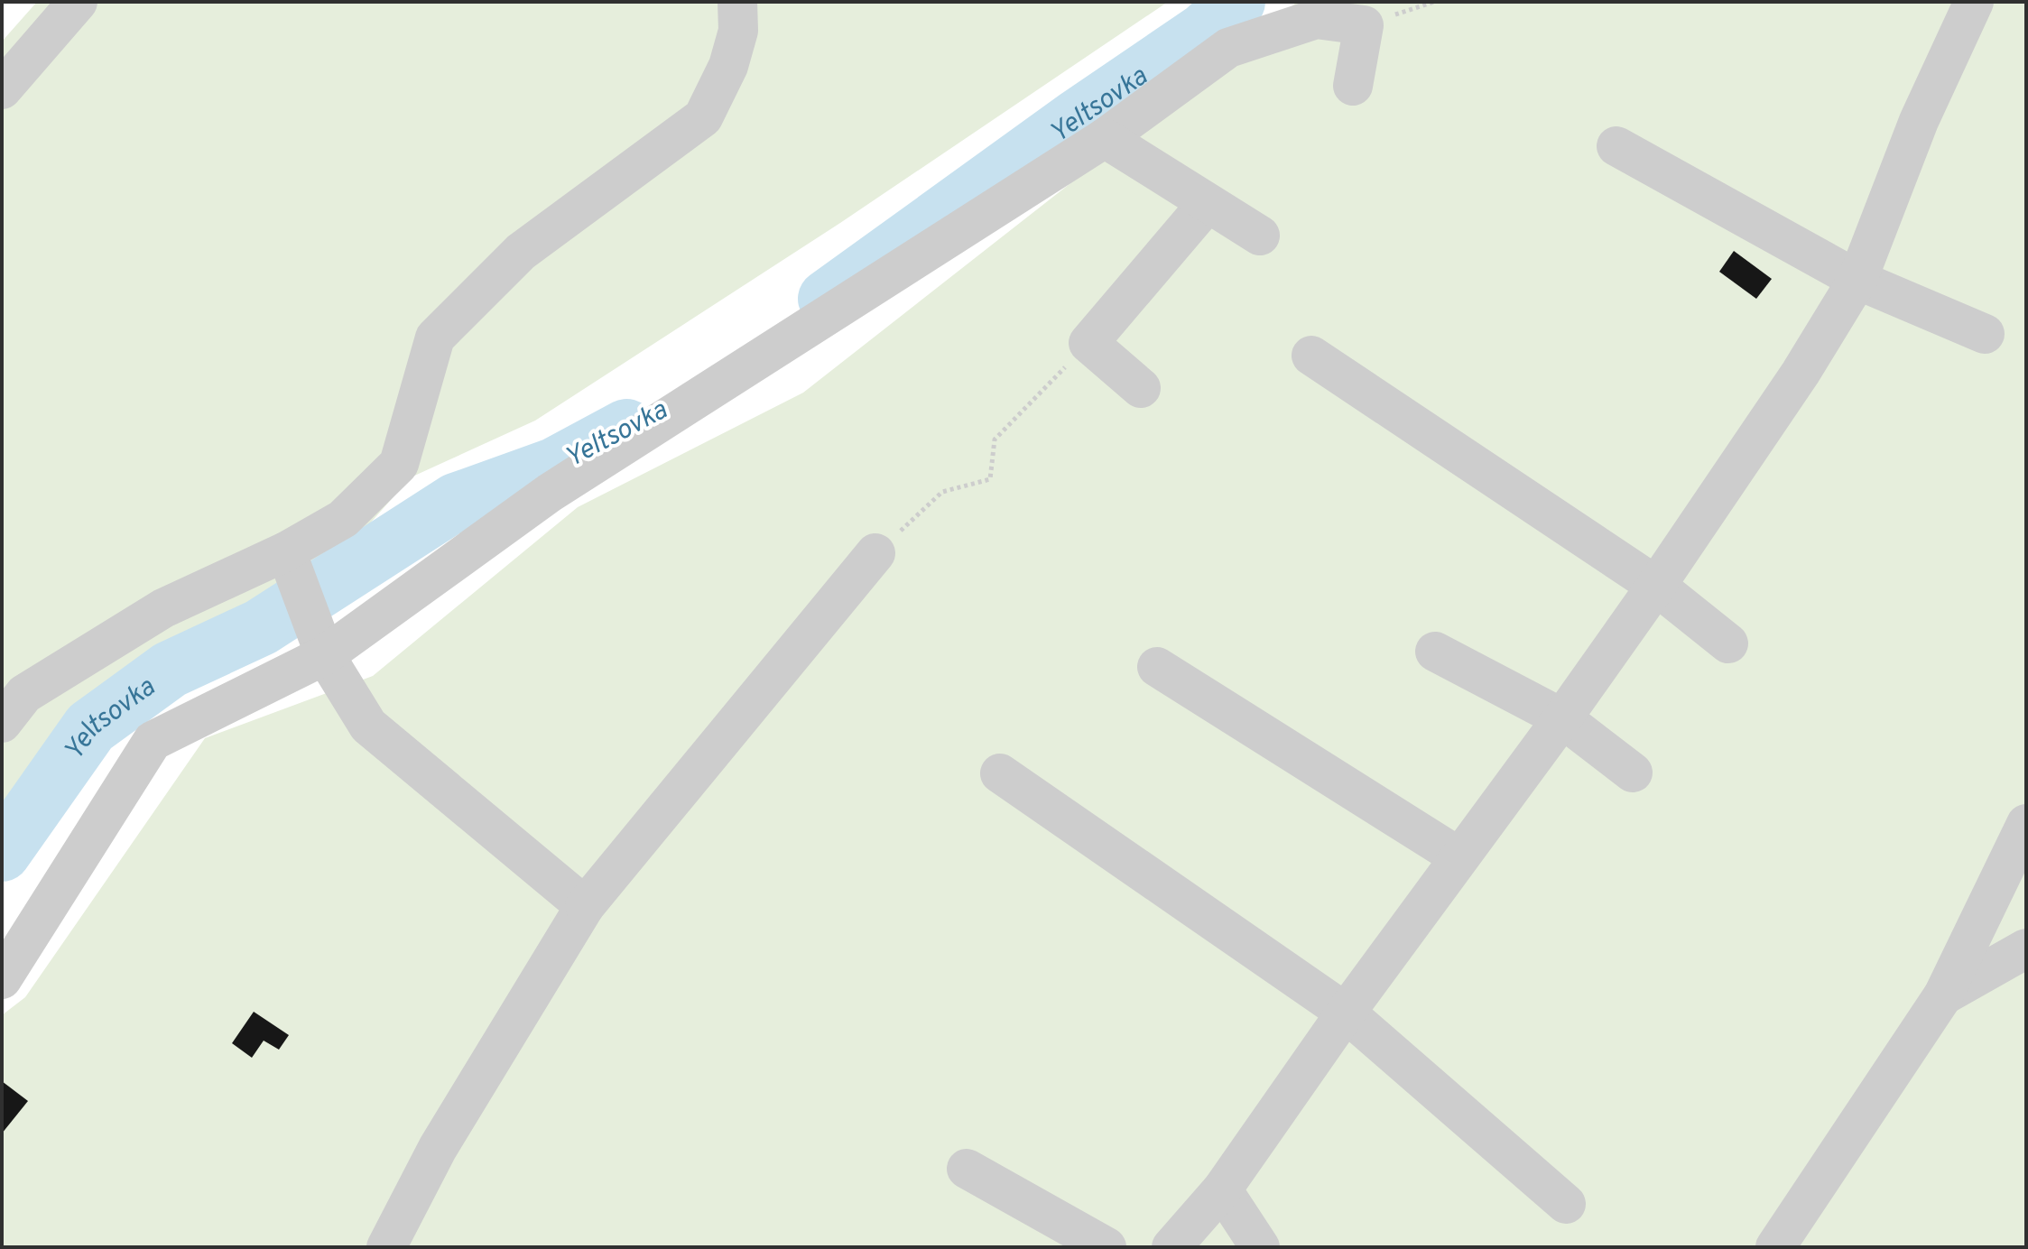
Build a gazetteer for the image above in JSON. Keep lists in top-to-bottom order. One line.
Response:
{"water":["Yeltsovka"]}
